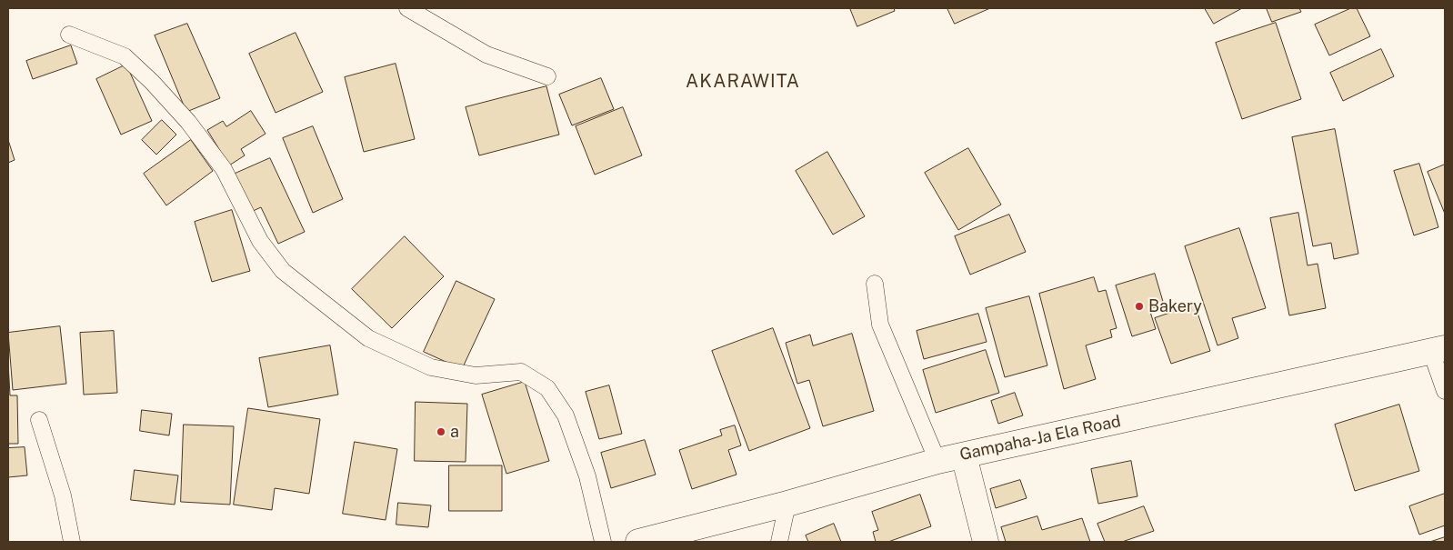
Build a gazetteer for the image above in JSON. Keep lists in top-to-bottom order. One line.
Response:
{"streets":{"main road":["Gampaha-Ja Ela Road"]},"districts":["AKARAWITA"],"places":["Bakery","a"]}
